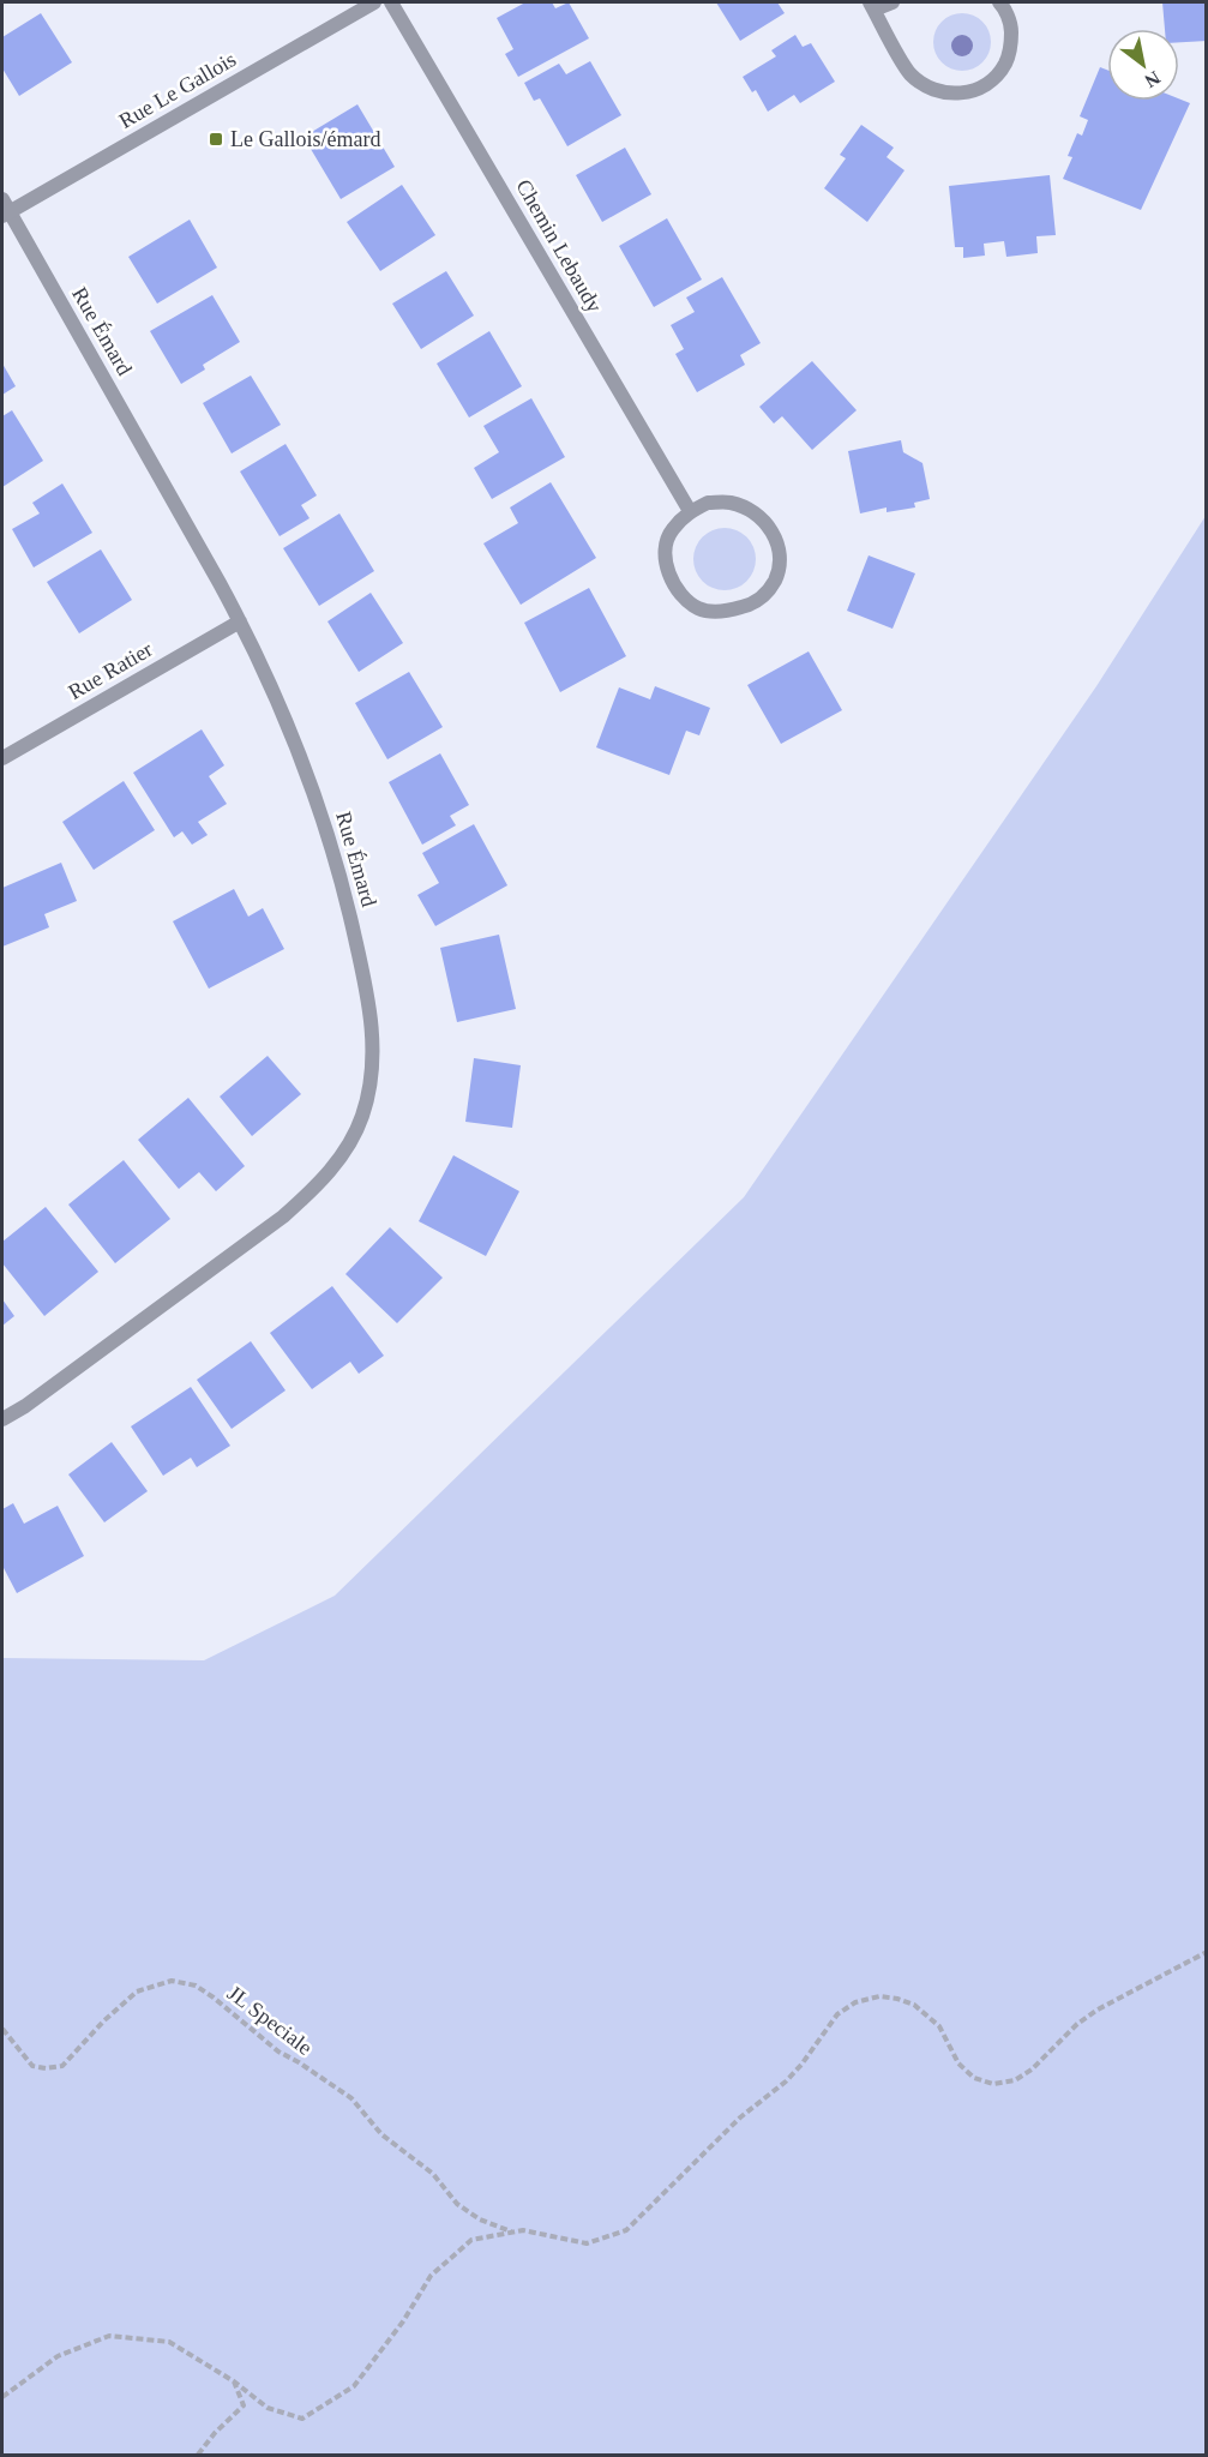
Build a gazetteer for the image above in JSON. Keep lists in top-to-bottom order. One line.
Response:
{"streets":{"street":["Rue Le Gallois","Chemin Lebaudy","Rue Émard","Rue Ratier"],"path":["JL Speciale"]},"crossings":[["Rue Le Gallois","Rue Émard"],["Rue Émard","Rue Ratier"]],"places":{"transit":["Le Gallois/émard"]},"north":"bottom right"}
